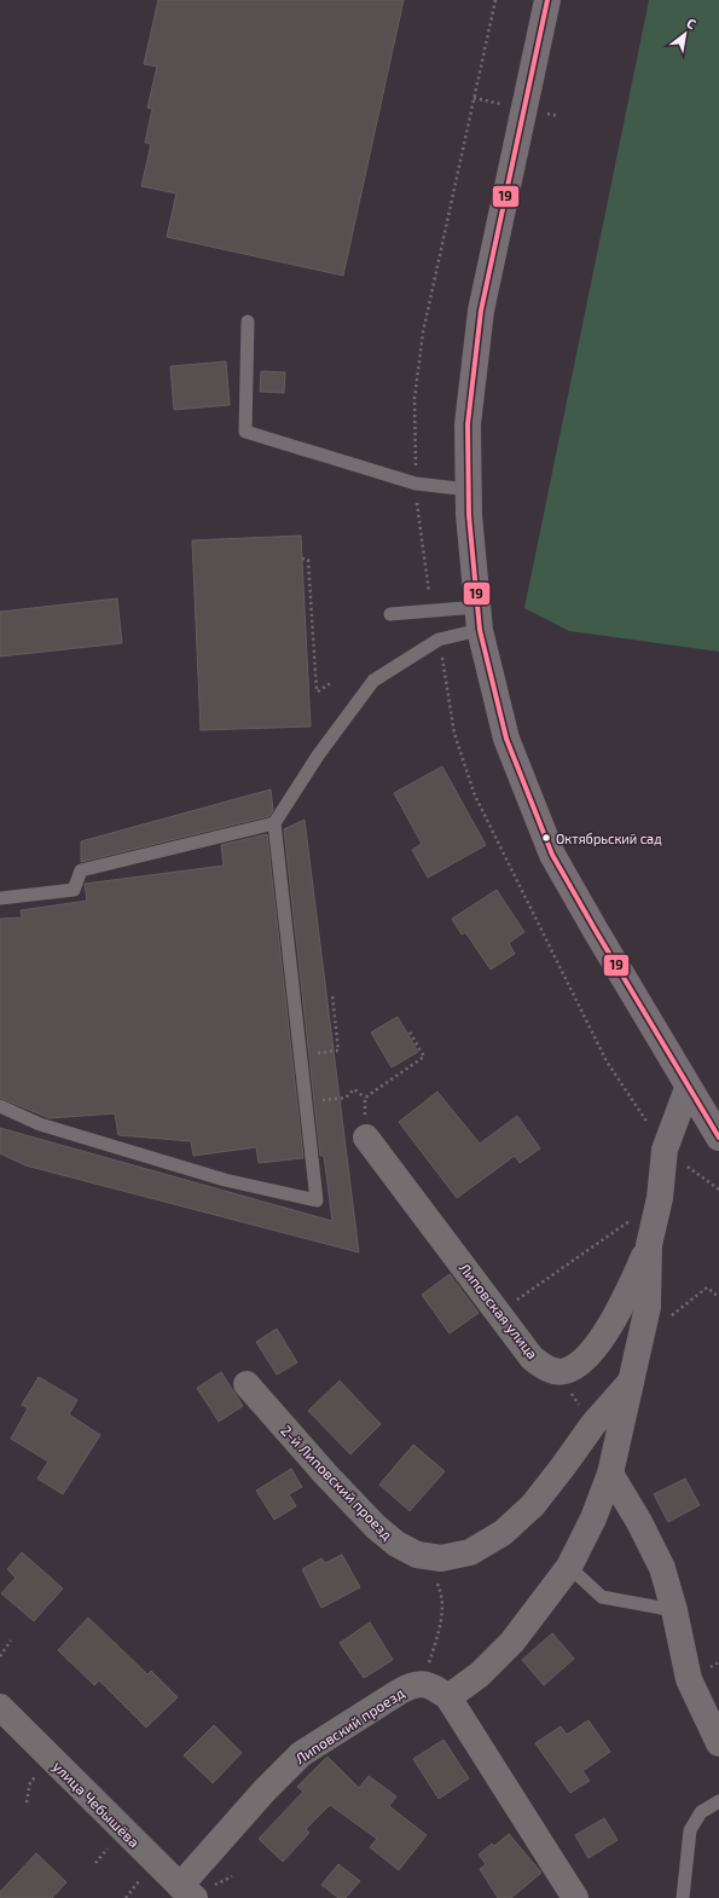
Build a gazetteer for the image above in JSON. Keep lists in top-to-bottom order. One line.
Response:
{"streets":{"street":["Липовская улица","2-й Липовский проезд","Липовский проезд","улица Чебышёва"]},"crossings":[["Липовский проезд","улица Чебышёва"]],"places":["Октябрьский сад"],"lines":["transit line 19"],"north":"top right"}
